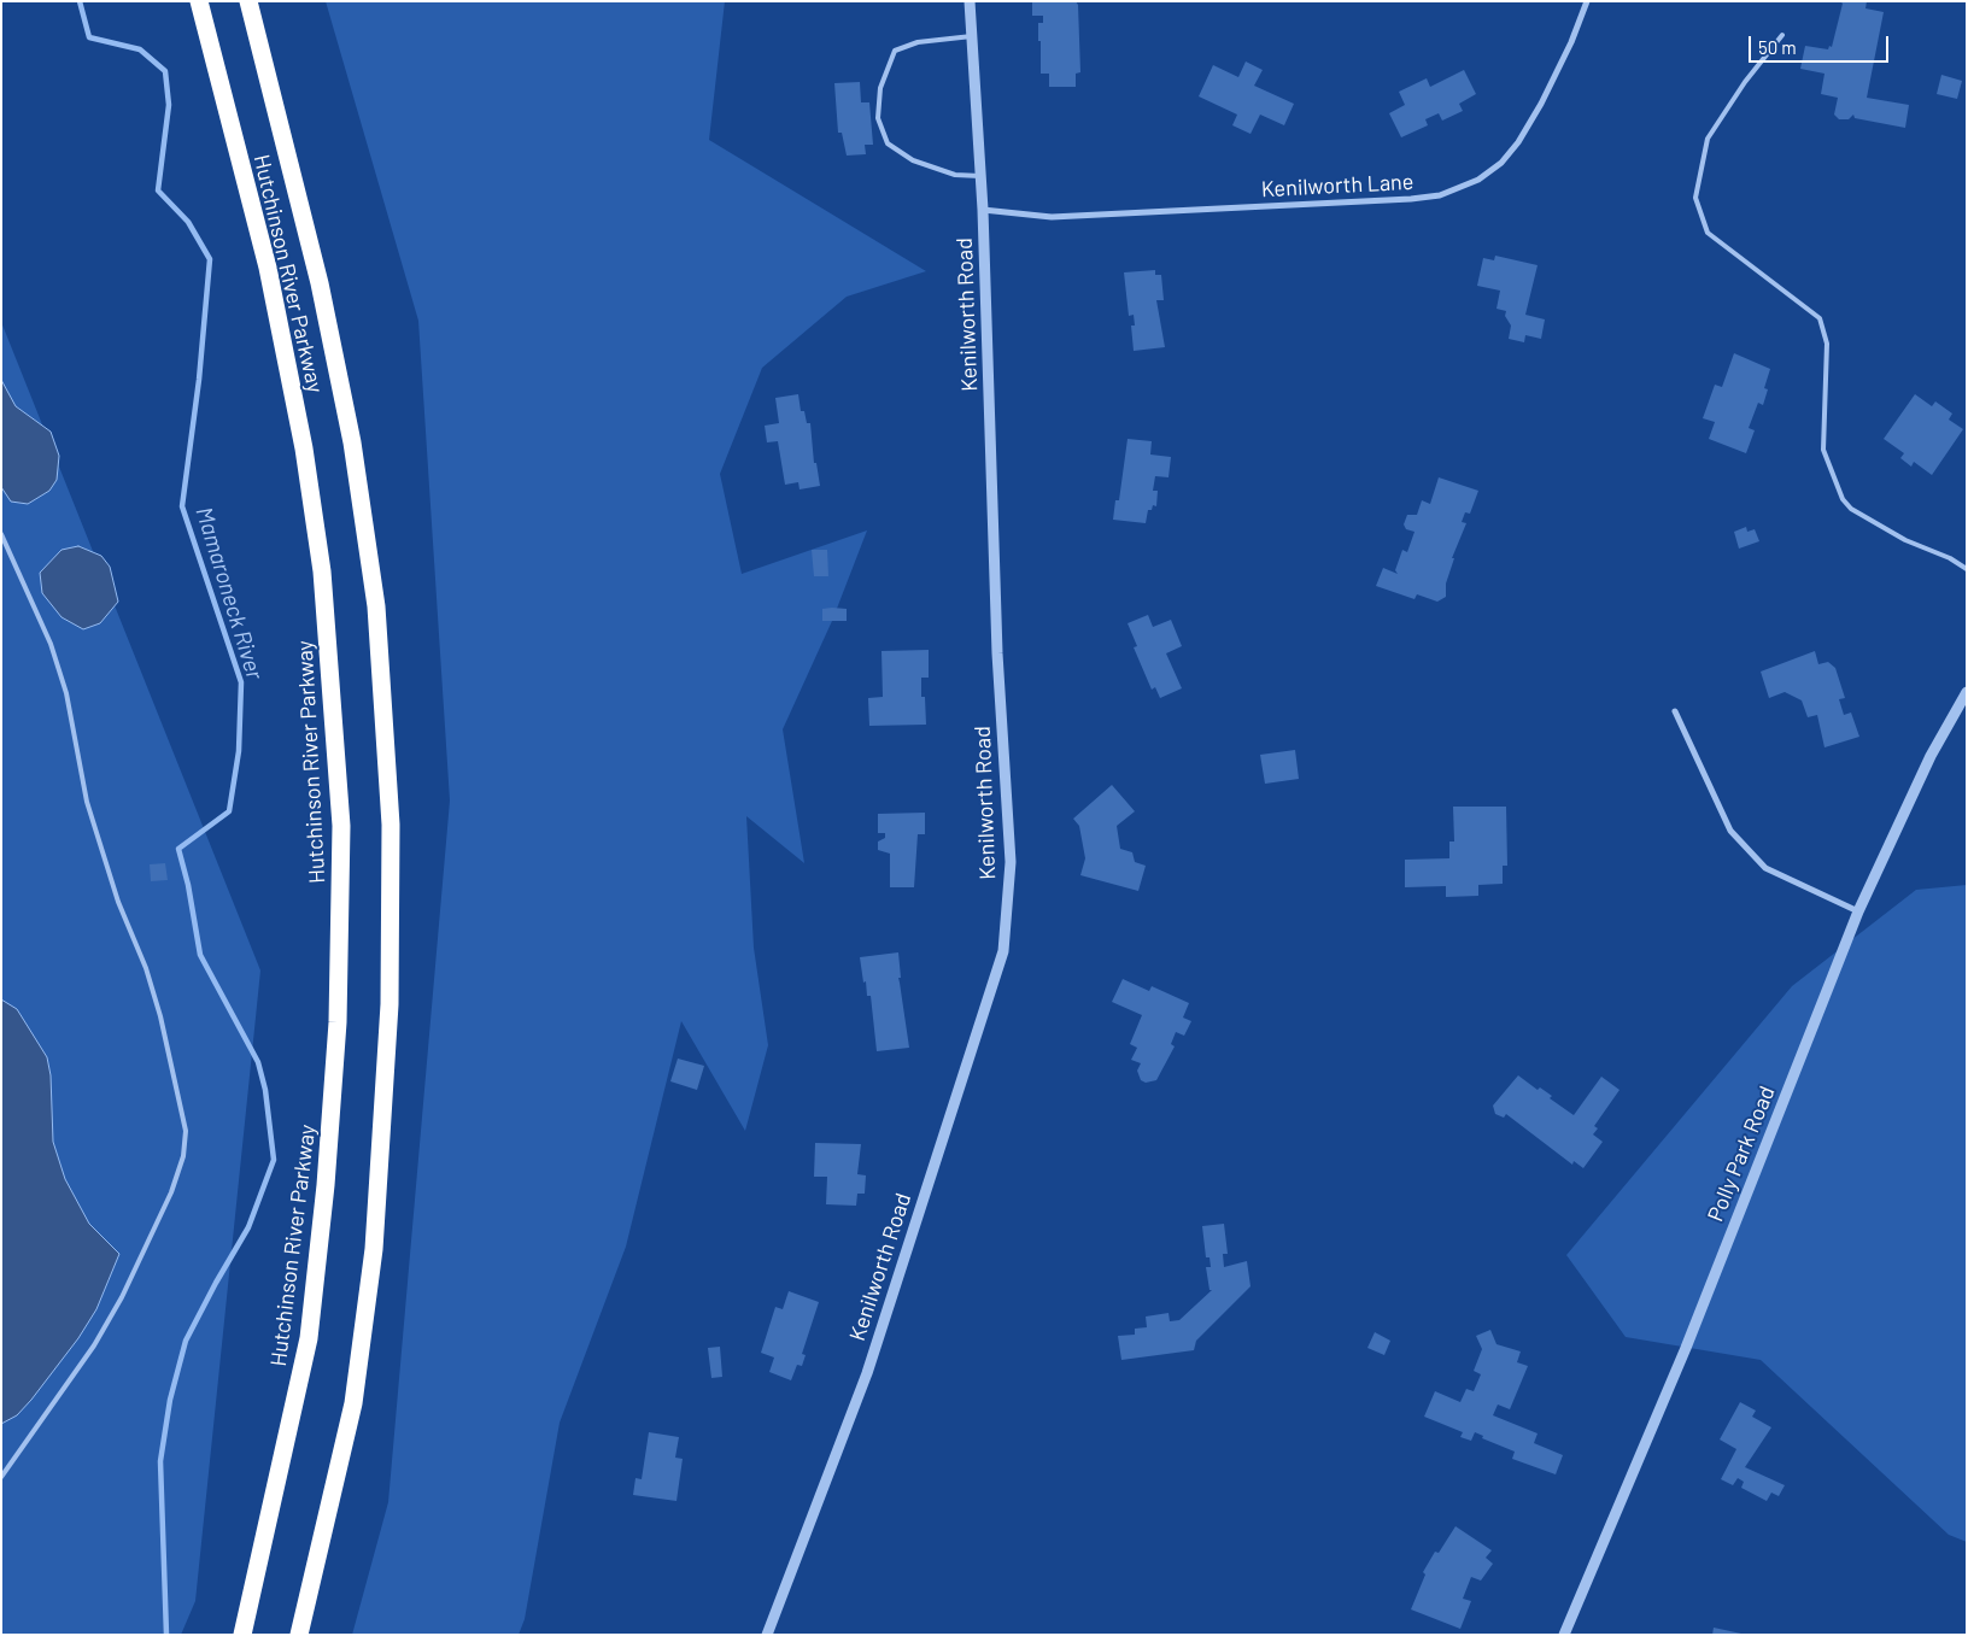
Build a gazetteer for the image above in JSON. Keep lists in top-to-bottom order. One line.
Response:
{"streets":{"highway":["Hutchinson River Parkway"],"street":["Kenilworth Lane","Kenilworth Road","Polly Park Road"]},"crossings":[["Kenilworth Lane","Kenilworth Road"]],"water":["Mamaroneck River"],"scale_bar":"50 m"}
